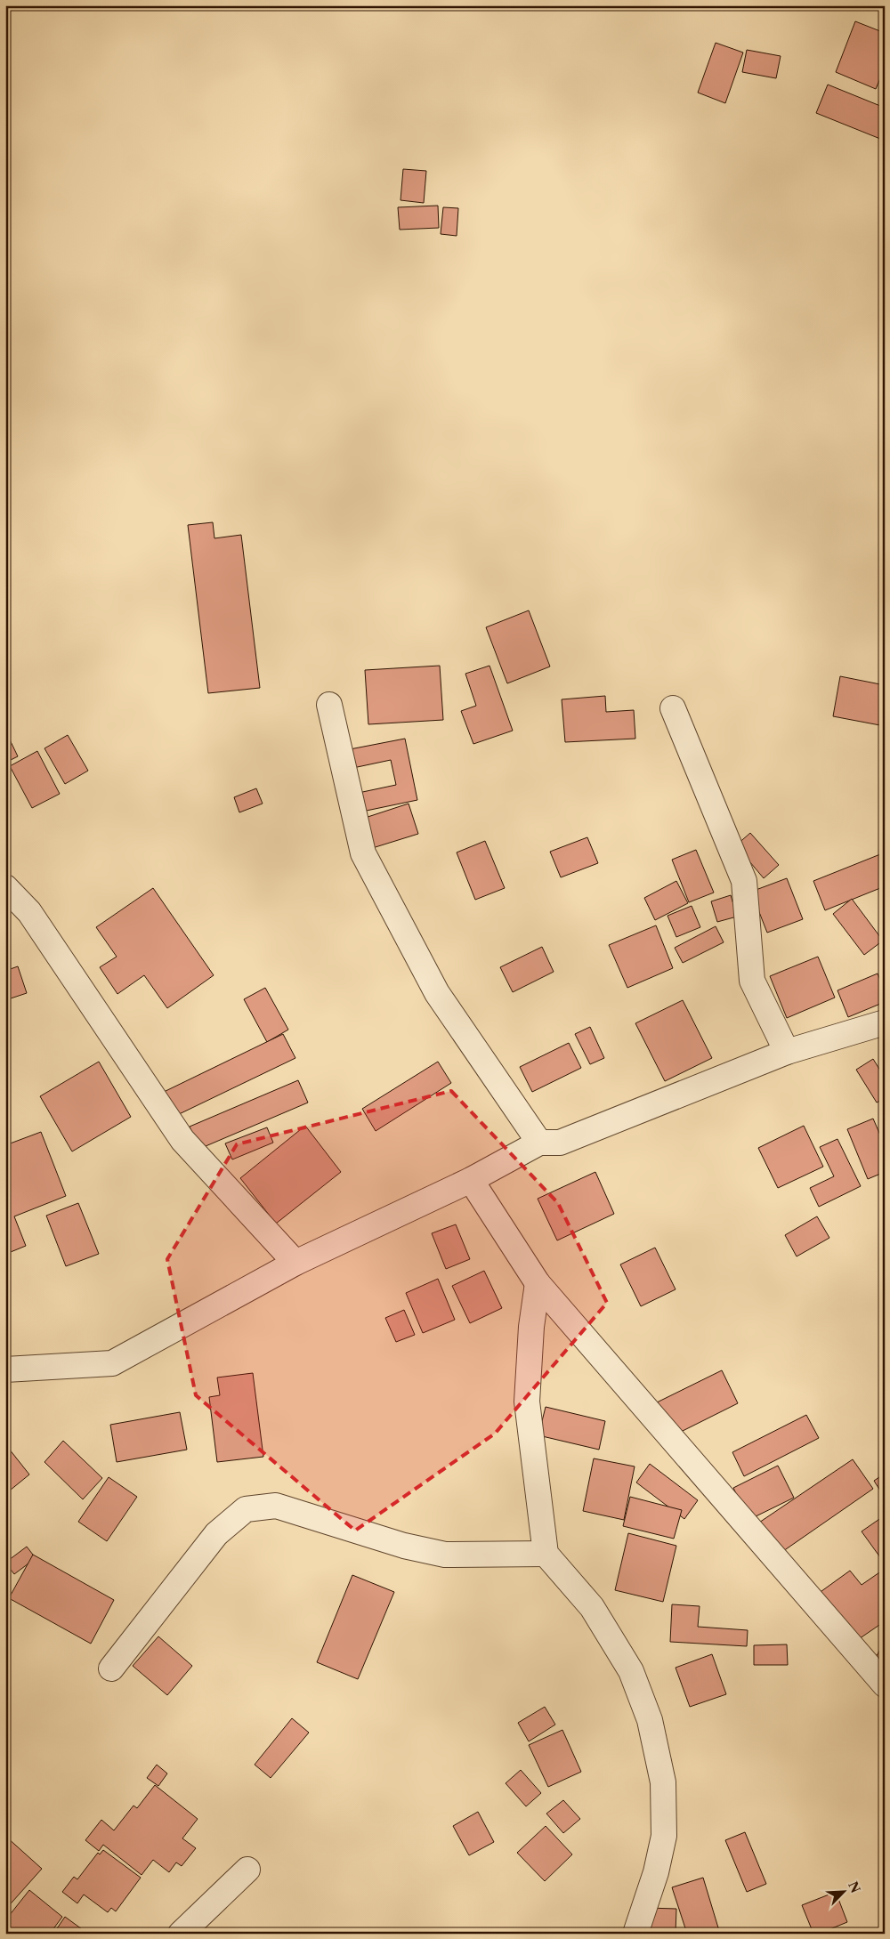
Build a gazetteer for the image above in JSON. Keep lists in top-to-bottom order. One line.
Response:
{"north":"top right"}
